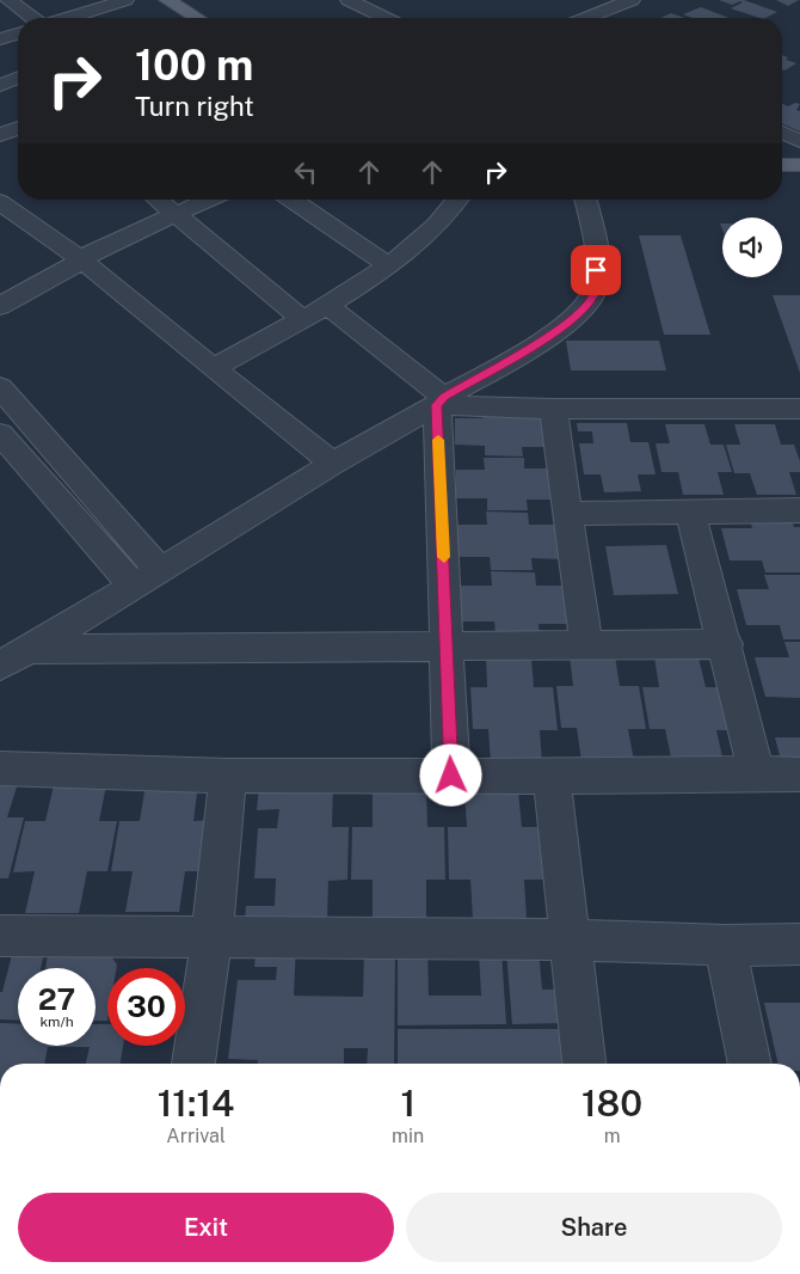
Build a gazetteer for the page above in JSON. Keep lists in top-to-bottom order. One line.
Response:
{"page":{"turn":["100 m","Turn right"],"speed":"27 km/h","limit":"30","eta":["11:14","Arrival","1","min","180","m"],"buttons":["Exit","Share"]}}
